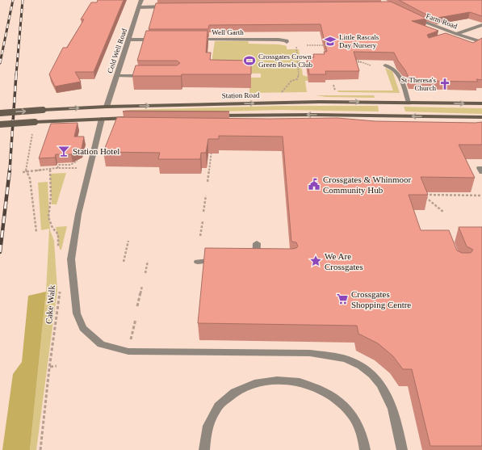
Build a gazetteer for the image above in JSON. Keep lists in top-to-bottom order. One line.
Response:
{"streets":{"main road":["Station Road"],"street":["Farm Road","Well Garth","Cold Well Road"],"path":["Cake Walk"]},"crossings":[["Cold Well Road","Station Road"]],"places":{"school or university":["Little Rascals Day Nursery"],"sports":["Crossgates Crown Green Bowls Club"],"church":["St Theresa's Church"],"bar":["Station Hotel"],"public building":["Crossgates & Whinmoor Community Hub"],"place":["We Are Crossgates"],"supermarket":["Crossgates Shopping Centre"]}}
